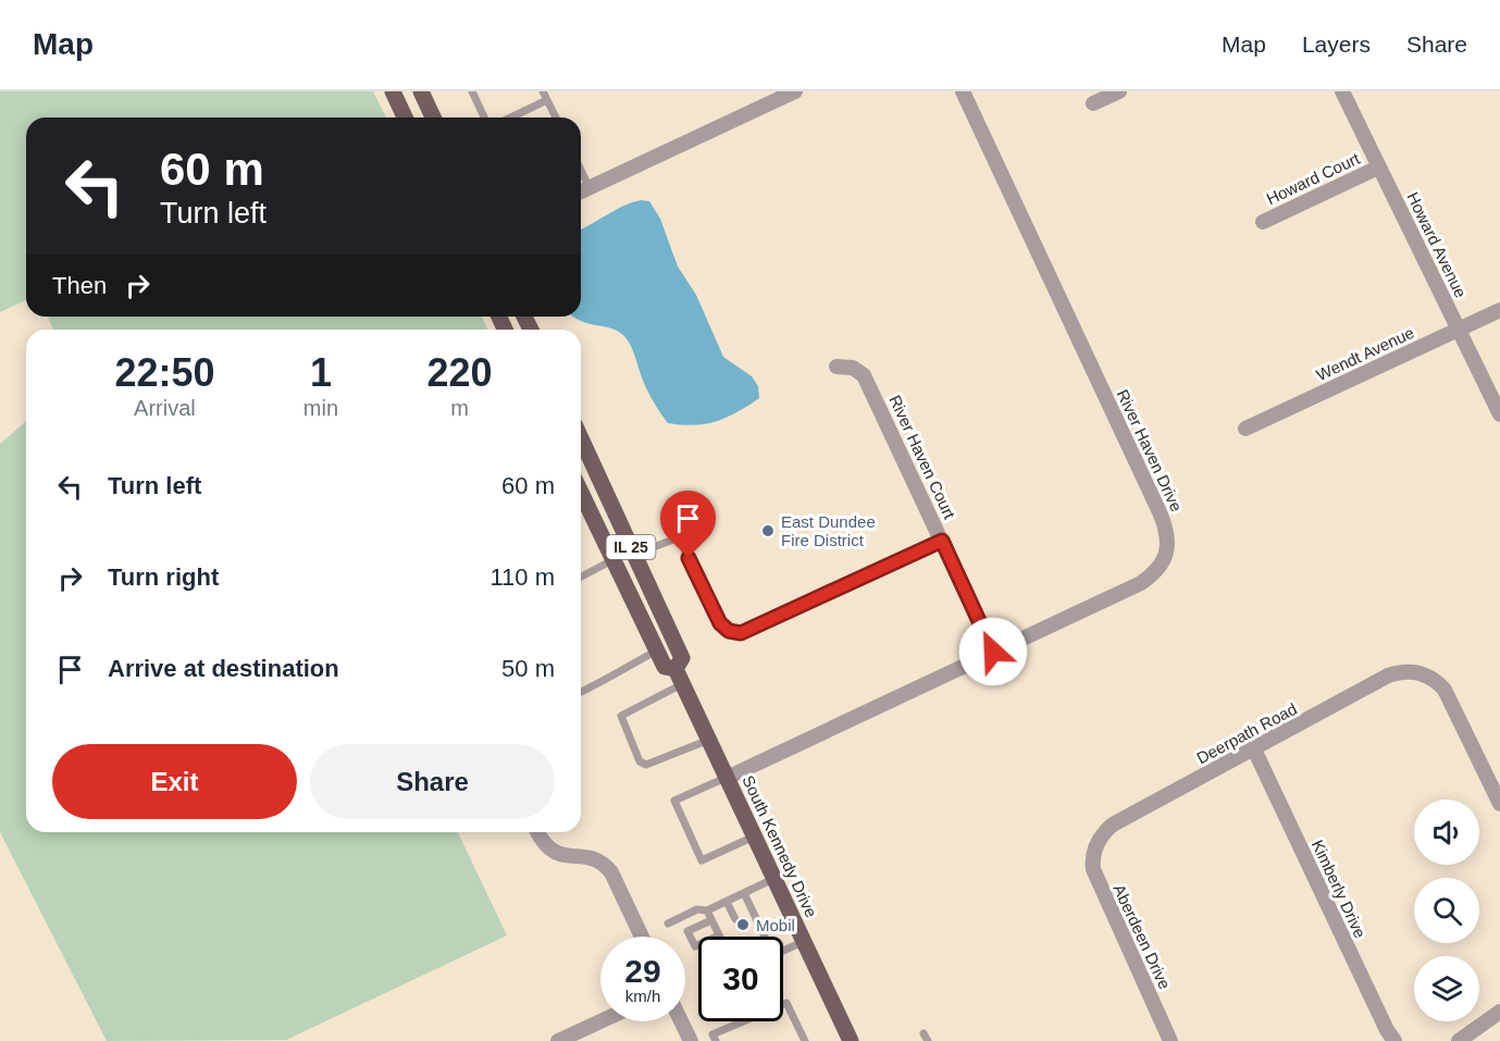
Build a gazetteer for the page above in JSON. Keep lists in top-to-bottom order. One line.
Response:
{"streets":{"main road":["IL 25","South Kennedy Drive"],"street":["Howard Court","Howard Avenue","Wendt Avenue","River Haven Drive","River Haven Court","Deerpath Road","Kimberly Drive","Aberdeen Drive"]},"crossings":[["Howard Court","Howard Avenue"],["Howard Avenue","Wendt Avenue"],["River Haven Drive","River Haven Court"],["River Haven Drive","South Kennedy Drive"],["Deerpath Road","Kimberly Drive"],["Deerpath Road","Aberdeen Drive"]],"places":["East Dundee Fire District","Mobil"],"page":{"header":"Map","nav":["Map","Layers","Share"],"turn":["60 m","Turn left"],"then":"Then","eta":["22:50","Arrival","1","min","220","m"],"list":[{"name":"Turn left","value":"60 m"},{"name":"Turn right","value":"110 m"},{"name":"Arrive at destination","value":"50 m"}],"buttons":["Exit","Share"],"speed":"29 km/h","limit":"30"}}
